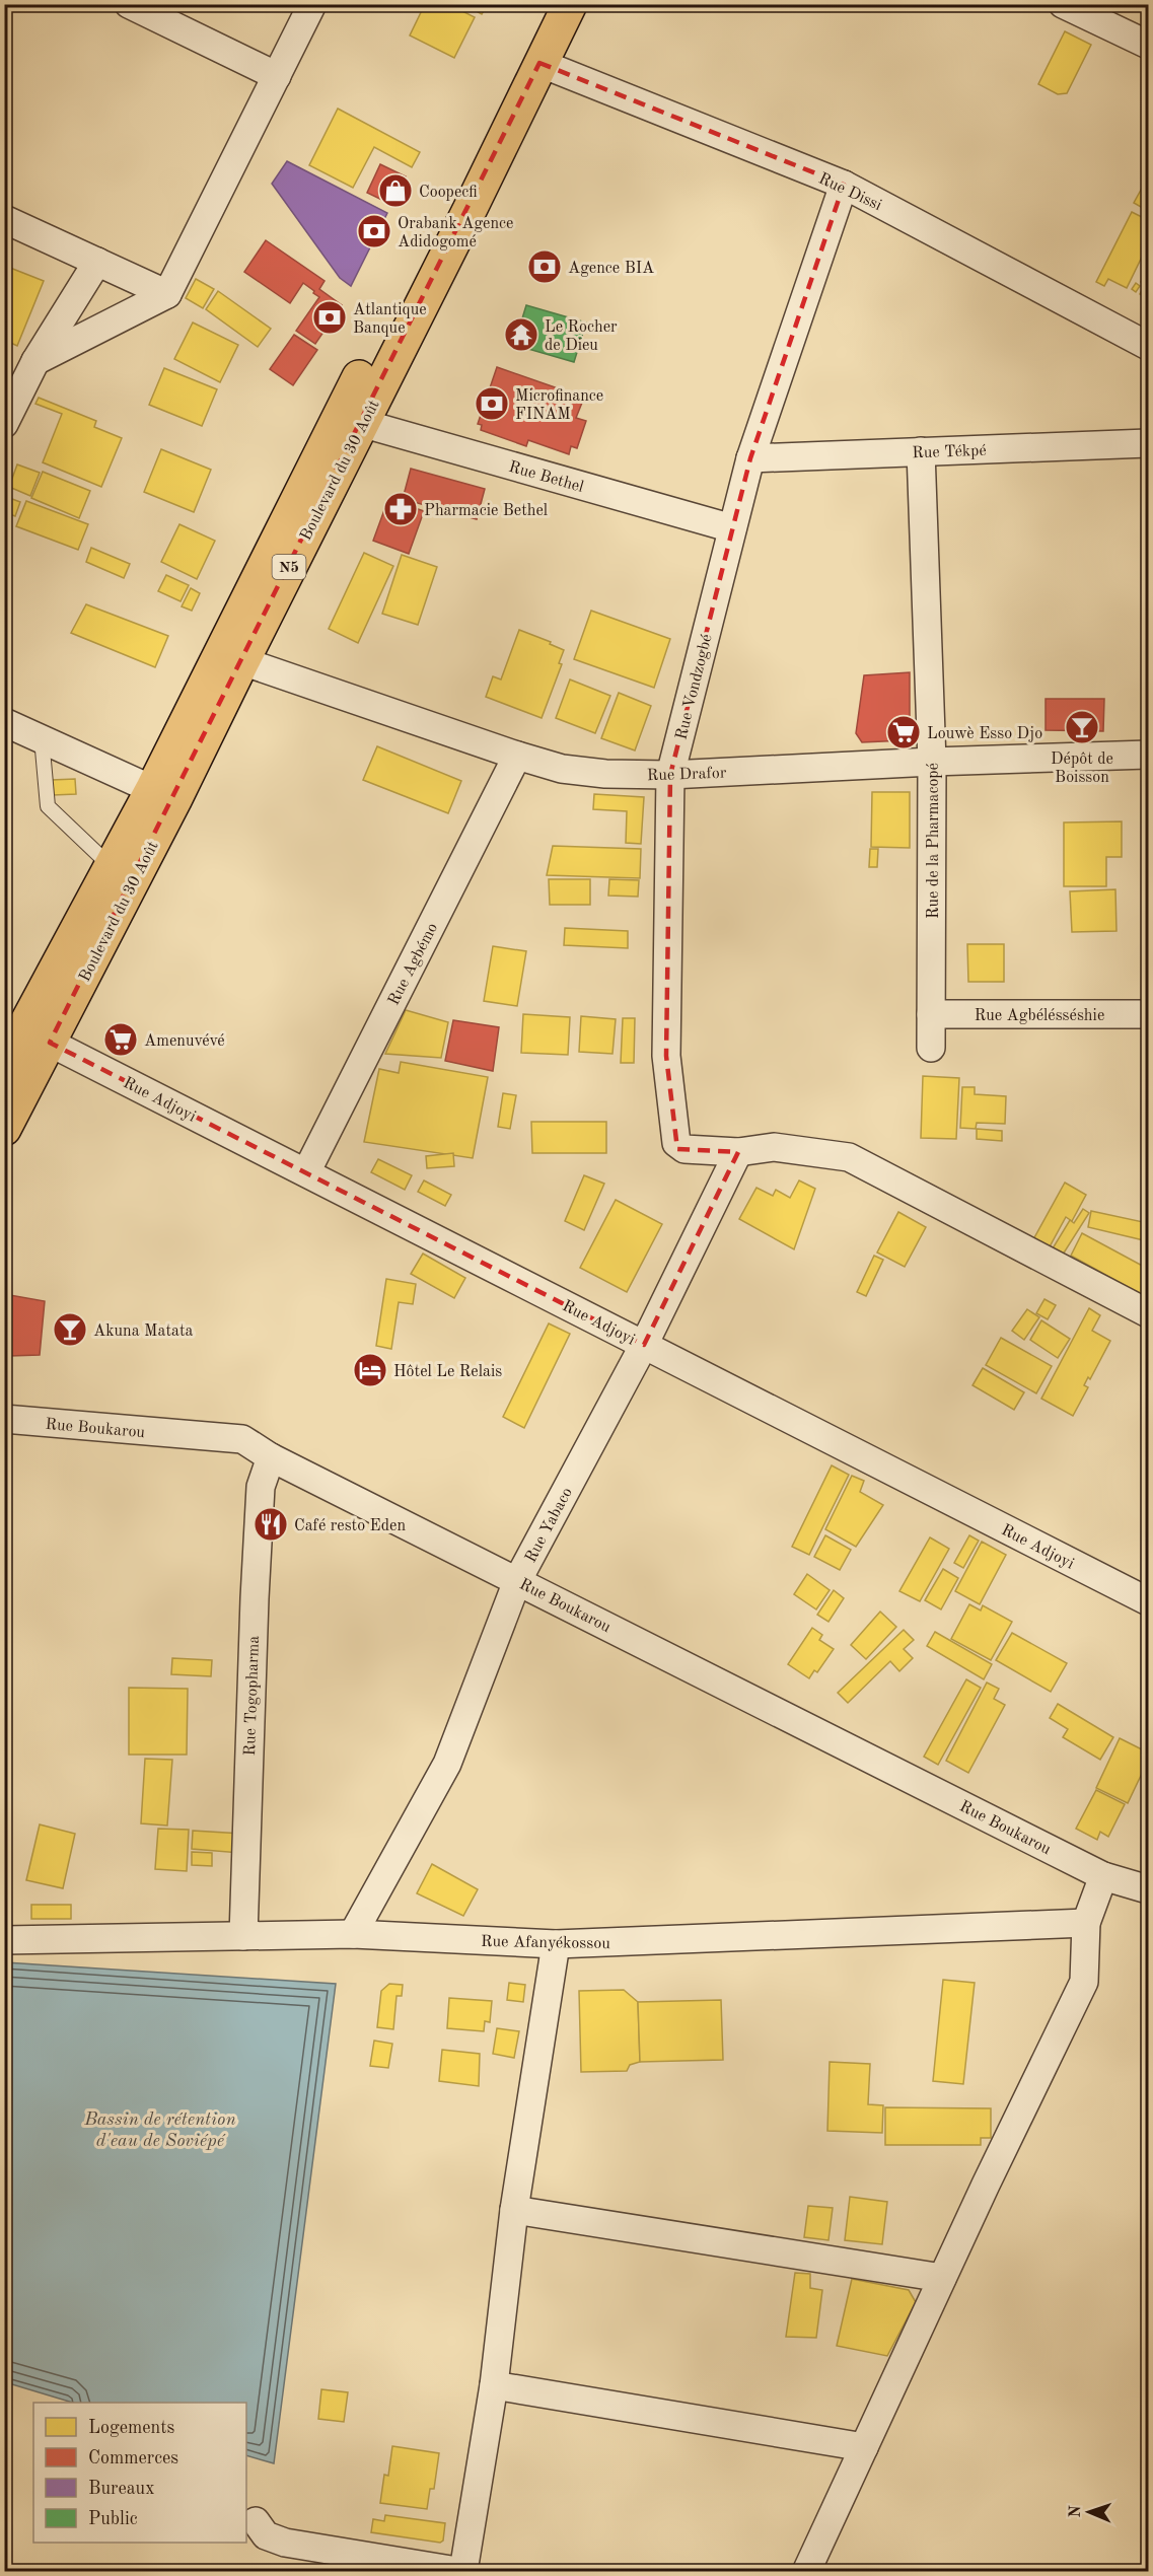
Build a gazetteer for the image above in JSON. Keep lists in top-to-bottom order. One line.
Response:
{"streets":{"highway":["Boulevard du 30 Août","N5"],"street":["Rue Dissi","Rue Tékpé","Rue Bethel","Rue Vondzogbé","Rue Drafor","Rue de la Pharmacopé","Rue Agbémo","Rue Agbélésséshie","Rue Adjoyi","Rue Boukarou","Rue Yabaco","Rue Togopharma","Rue Afanyékossou"]},"crossings":[["Rue Dissi","Boulevard du 30 Août"],["Rue Dissi","Rue Vondzogbé"],["Rue Tékpé","Rue Vondzogbé"],["Rue Tékpé","Rue de la Pharmacopé"],["Boulevard du 30 Août","Rue Bethel"],["Boulevard du 30 Août","Rue Drafor"],["Boulevard du 30 Août","Rue Adjoyi"],["Rue Bethel","Rue Vondzogbé"],["Rue Vondzogbé","Rue Drafor"],["Rue Vondzogbé","Rue Yabaco"],["Rue Drafor","Rue de la Pharmacopé"],["Rue Drafor","Rue Agbémo"],["Rue de la Pharmacopé","Rue Agbélésséshie"],["Rue Agbémo","Rue Adjoyi"],["Rue Adjoyi","Rue Yabaco"],["Rue Boukarou","Rue Yabaco"],["Rue Boukarou","Rue Togopharma"],["Rue Yabaco","Rue Afanyékossou"],["Rue Togopharma","Rue Afanyékossou"]],"water":["Bassin de rétention d'eau de Soviépé"],"places":{"shop":["Coopecfi"],"bank":["Orabank Agence Adidogomé","Agence BIA","Atlantique Banque","Microfinance FINAM"],"temple":["Le Rocher de Dieu"],"pharmacy":["Pharmacie Bethel"],"bar":["Dépôt de Boisson","Akuna Matata"],"supermarket":["Louwè Esso Djo","Amenuvévé"],"hotel":["Hôtel Le Relais"],"restaurant":["Café resto Eden"]},"legend":["Logements","Commerces","Bureaux","Public"],"north":"left"}
